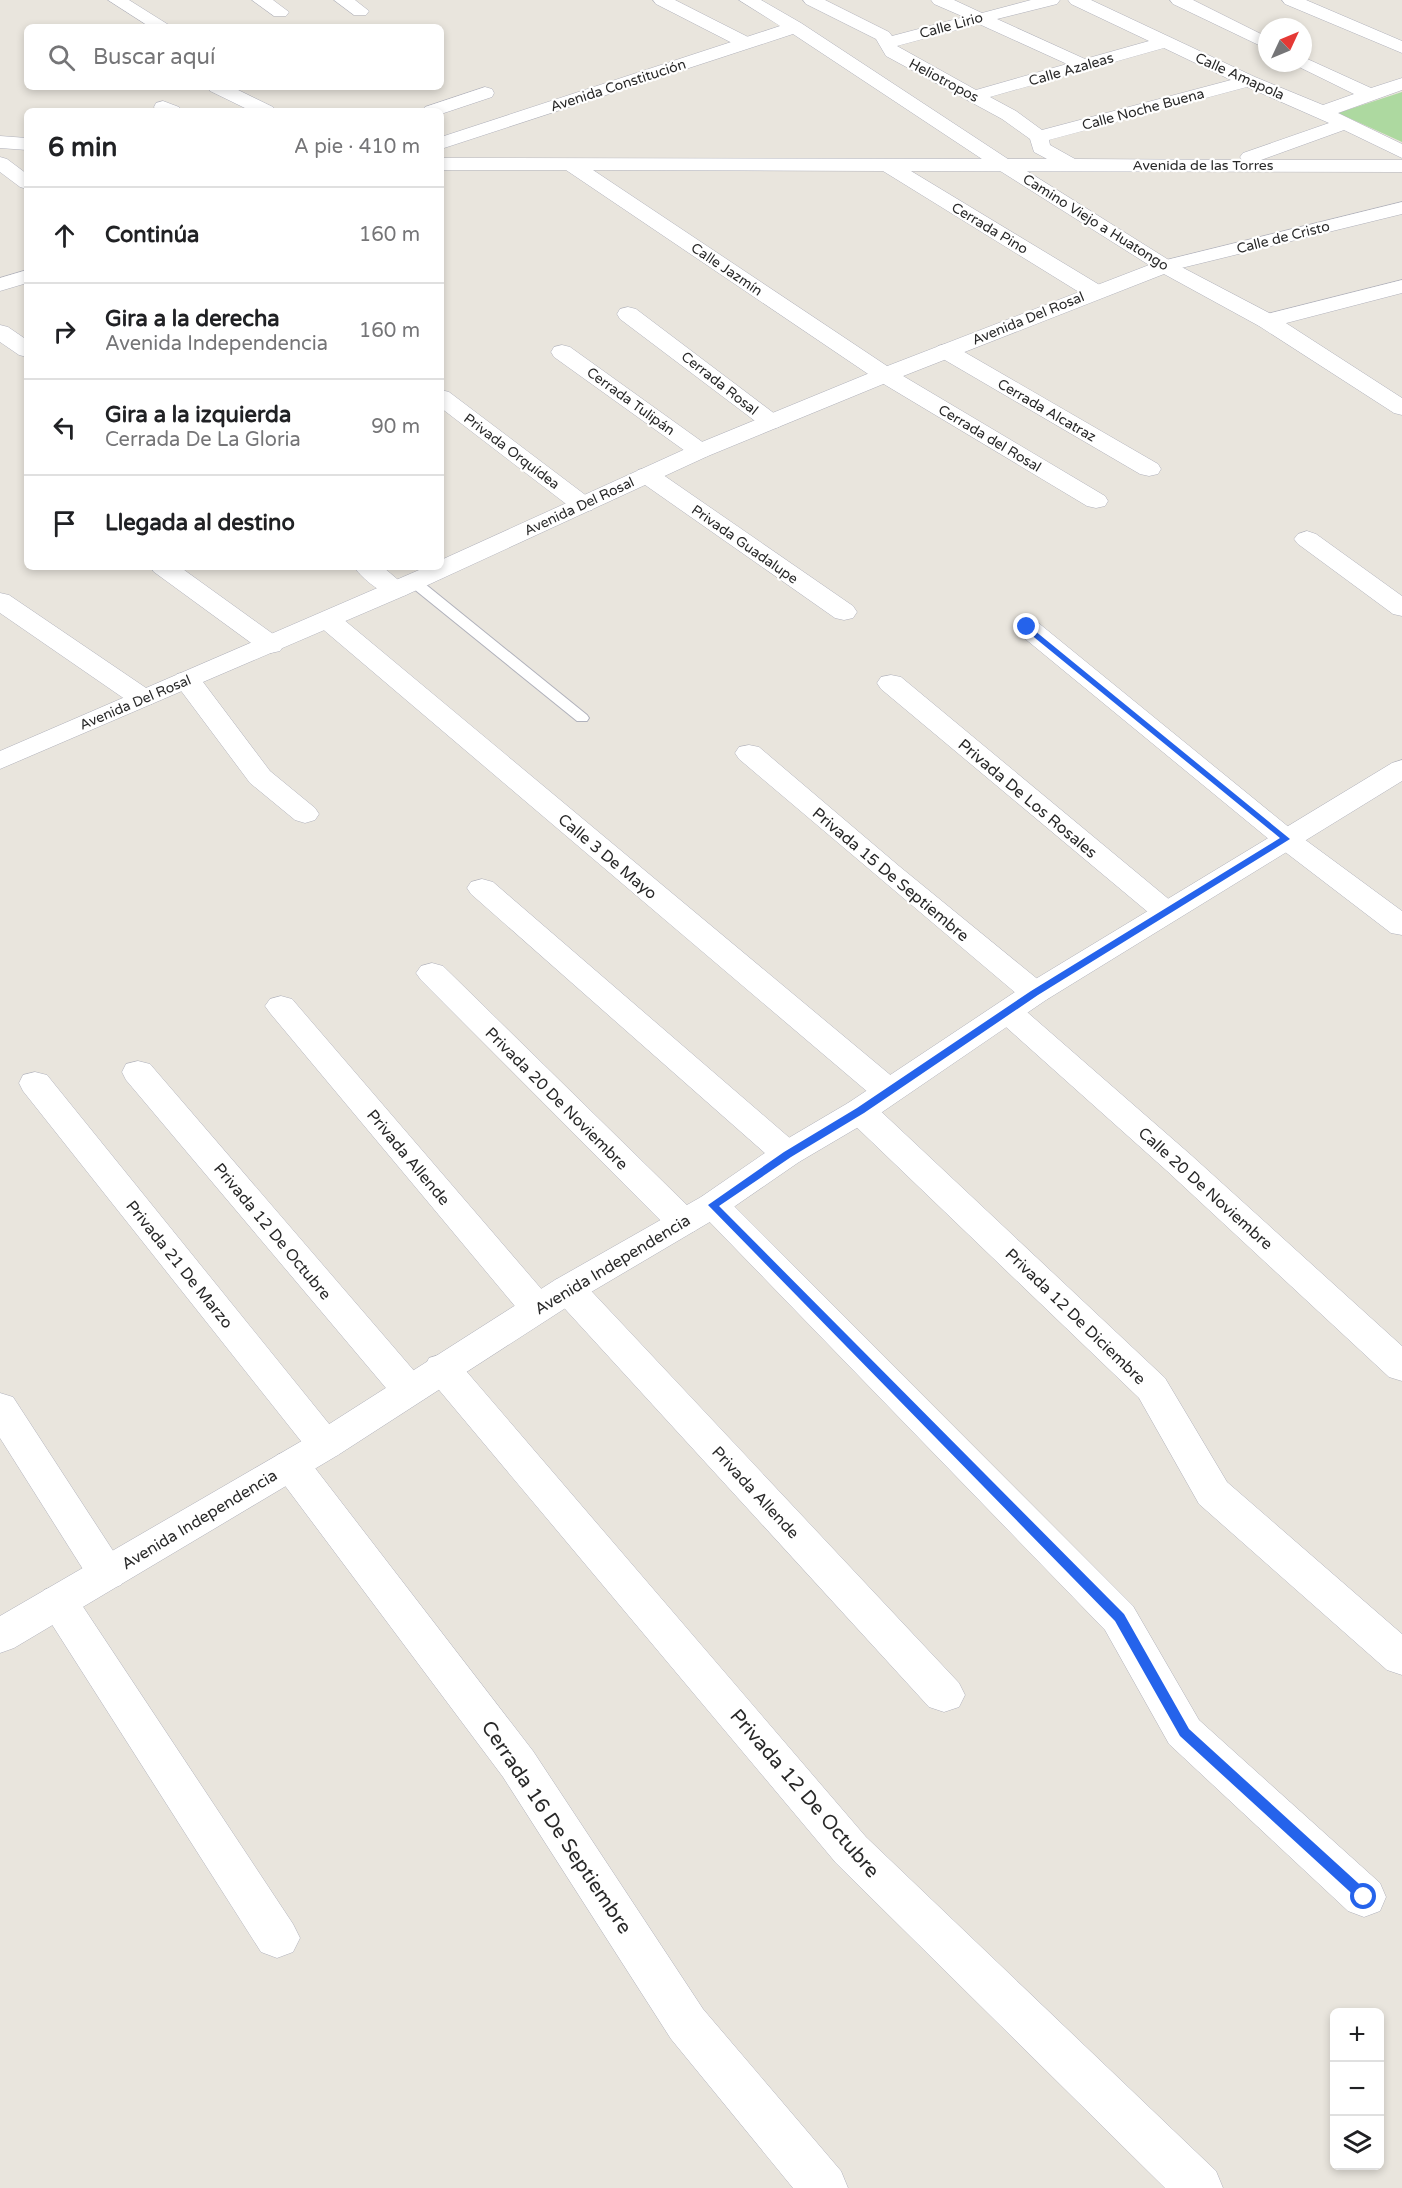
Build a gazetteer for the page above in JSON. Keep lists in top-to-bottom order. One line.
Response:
{"streets":{"street":["Calle Lirio","Calle Azaleas","Calle Amapola","Heliotropos","Avenida Constitución","Calle Noche Buena","Avenida de las Torres","Camino Viejo a Huatongo","Cerrada Pino","Calle de Cristo","Calle Jazmín","Avenida Del Rosal","Cerrada Rosal","Cerrada Tulipán","Cerrada Alcatraz","Cerrada del Rosal","Privada Orquídea","Privada Guadalupe","Privada De Los Rosales","Calle 3 De Mayo","Privada 15 De Septiembre","Privada 20 De Noviembre","Privada Allende","Calle 20 De Noviembre","Privada 12 De Octubre","Privada 21 De Marzo","Avenida Independencia","Privada 12 De Diciembre","Cerrada 16 De Septiembre"]},"crossings":[["Calle Lirio","Heliotropos"],["Calle Azaleas","Calle Amapola"],["Calle Azaleas","Heliotropos"],["Calle Amapola","Calle Noche Buena"],["Heliotropos","Calle Noche Buena"],["Heliotropos","Avenida de las Torres"],["Avenida Constitución","Camino Viejo a Huatongo"],["Avenida de las Torres","Camino Viejo a Huatongo"],["Avenida de las Torres","Cerrada Pino"],["Avenida de las Torres","Calle Jazmín"],["Camino Viejo a Huatongo","Calle de Cristo"],["Camino Viejo a Huatongo","Avenida Del Rosal"],["Cerrada Pino","Avenida Del Rosal"],["Calle de Cristo","Avenida Del Rosal"],["Calle Jazmín","Avenida Del Rosal"],["Calle Jazmín","Cerrada del Rosal"],["Avenida Del Rosal","Cerrada Rosal"],["Avenida Del Rosal","Cerrada Tulipán"],["Avenida Del Rosal","Cerrada Alcatraz"],["Avenida Del Rosal","Cerrada del Rosal"],["Avenida Del Rosal","Privada Orquídea"],["Avenida Del Rosal","Privada Guadalupe"],["Avenida Del Rosal","Calle 3 De Mayo"],["Privada De Los Rosales","Avenida Independencia"],["Calle 3 De Mayo","Avenida Independencia"],["Calle 3 De Mayo","Privada 12 De Diciembre"],["Privada 15 De Septiembre","Calle 20 De Noviembre"],["Privada 15 De Septiembre","Avenida Independencia"],["Privada 20 De Noviembre","Avenida Independencia"],["Privada Allende","Avenida Independencia"],["Calle 20 De Noviembre","Avenida Independencia"],["Privada 12 De Octubre","Avenida Independencia"],["Privada 21 De Marzo","Avenida Independencia"],["Privada 21 De Marzo","Cerrada 16 De Septiembre"],["Avenida Independencia","Privada 12 De Diciembre"],["Avenida Independencia","Cerrada 16 De Septiembre"]],"north":"top right","page":{"search":"Buscar aquí","heading":["6 min","A pie · 410 m"],"list":[["Continúa","160 m"],["Gira a la derecha","Avenida Independencia","160 m"],["Gira a la izquierda","Cerrada De La Gloria","90 m"],"Llegada al destino"],"map_buttons":["+","−"]}}
